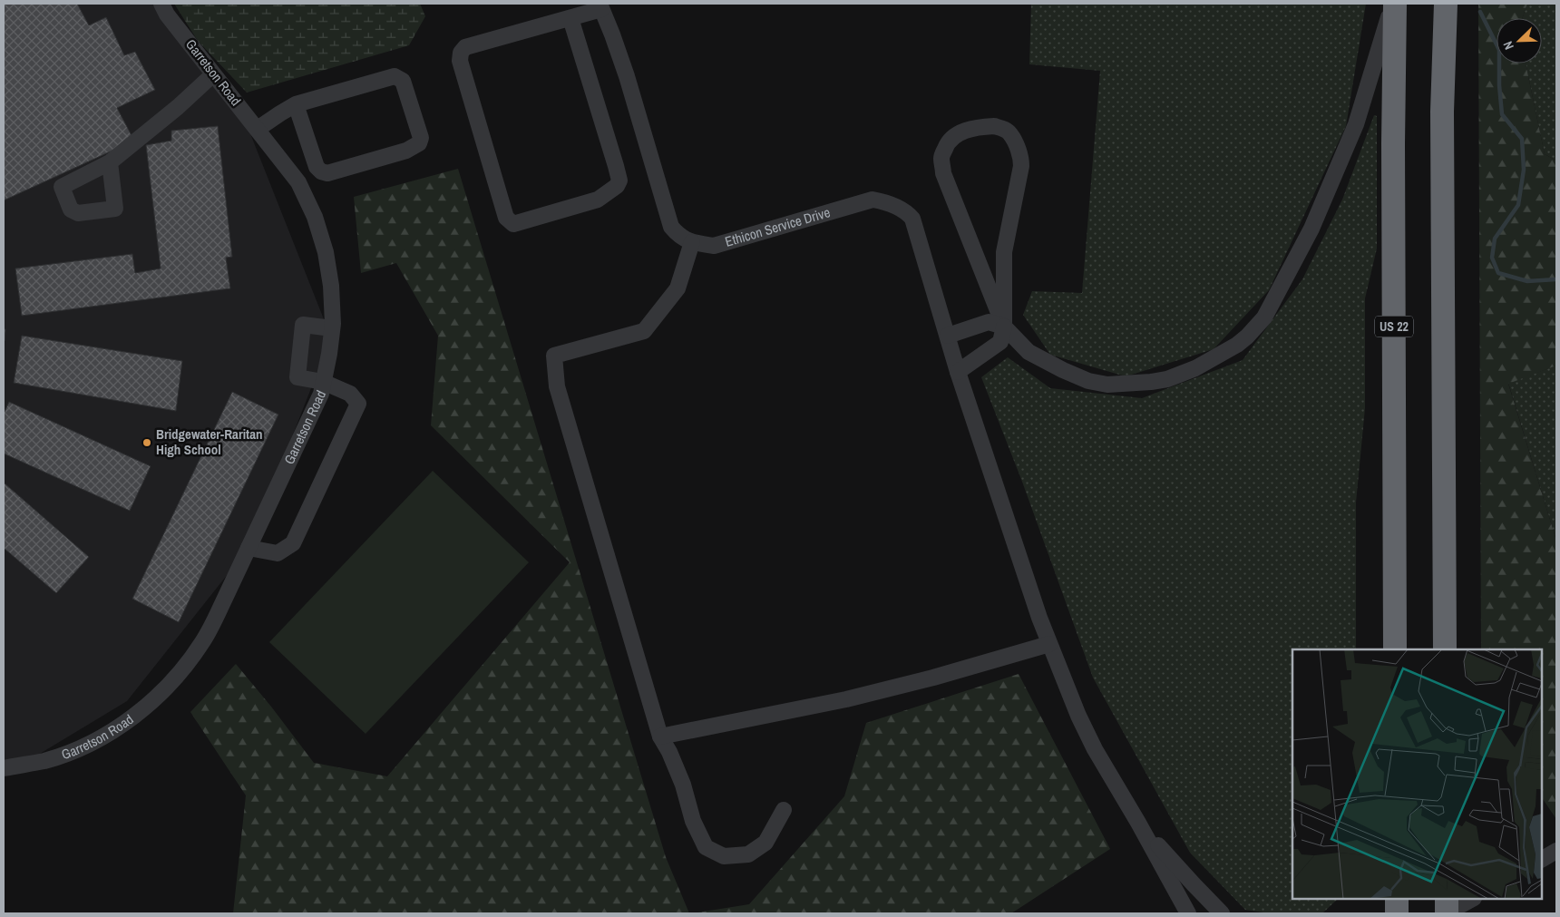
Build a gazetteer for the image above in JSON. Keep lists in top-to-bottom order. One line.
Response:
{"streets":{"highway":["US 22"],"street":["Garretson Road","Ethicon Service Drive"]},"places":["Bridgewater-Raritan High School"],"north":"bottom left"}
